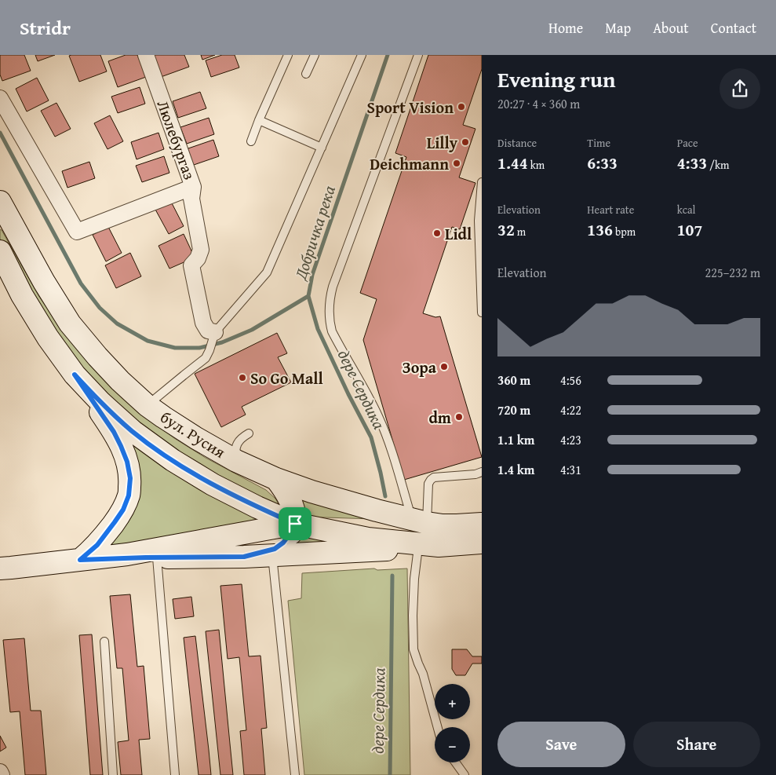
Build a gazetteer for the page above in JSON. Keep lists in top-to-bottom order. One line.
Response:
{"streets":{"main road":["бул. Русия"],"street":["Люлебургаз"]},"water":["Добричка река","дере Сердика"],"places":["Sport Vision","Lilly","Deichmann","Lidl","Зора","So Go Mall","dm"],"page":{"header":"Stridr","nav":["Home","Map","About","Contact"],"heading":["Evening run","20:27 · 4 × 360 m"],"stats":[["Distance","1.44 km"],["Time","6:33"],["Pace","4:33 /km"],["Elevation","32 m"],["Heart rate","136 bpm"],["kcal","107"]],"chart":["Elevation","225–232 m"],"list":[{"name":"360 m","note":"4:56"},{"name":"720 m","note":"4:22"},{"name":"1.1 km","note":"4:23"},{"name":"1.4 km","note":"4:31"}],"map_buttons":["+","−"],"buttons":["Save","Share"]}}
